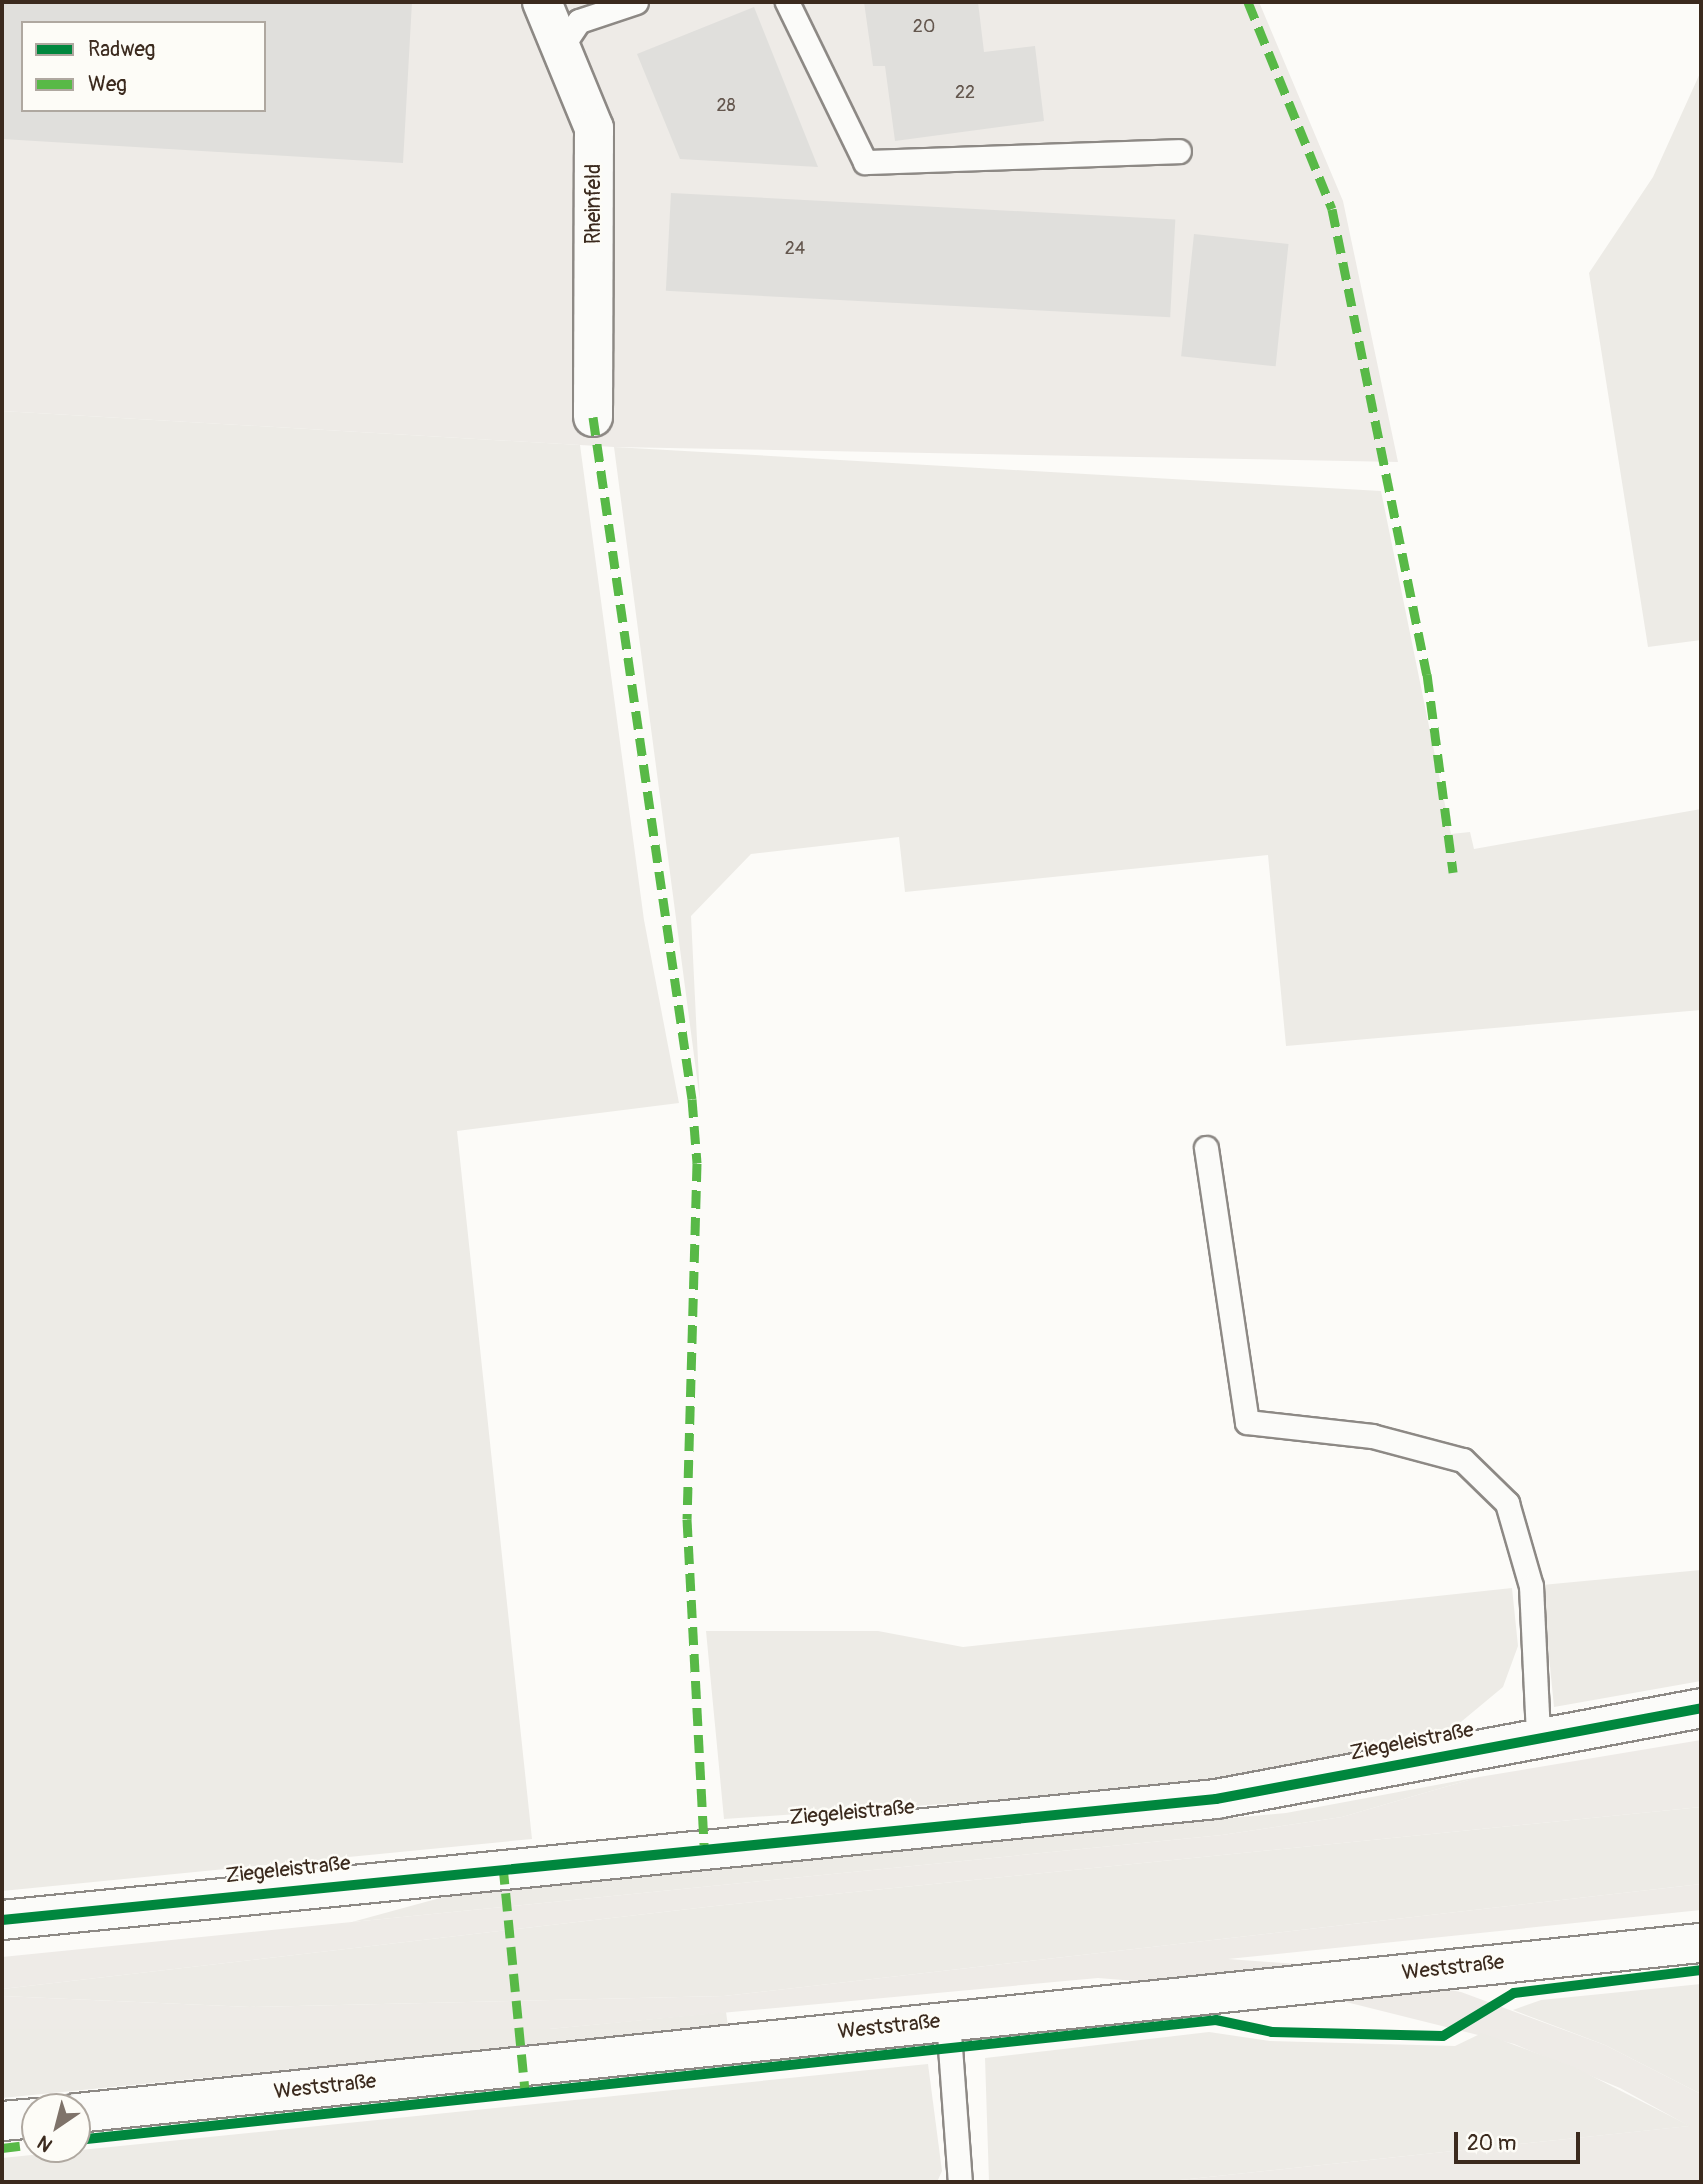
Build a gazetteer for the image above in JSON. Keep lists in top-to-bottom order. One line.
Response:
{"streets":{"street":["Rheinfeld","Ziegeleistraße","Weststraße"]},"house_numbers":["20","22","28","24"],"legend":["Radweg","Weg"],"scale_bar":"20 m","north":"bottom left"}
